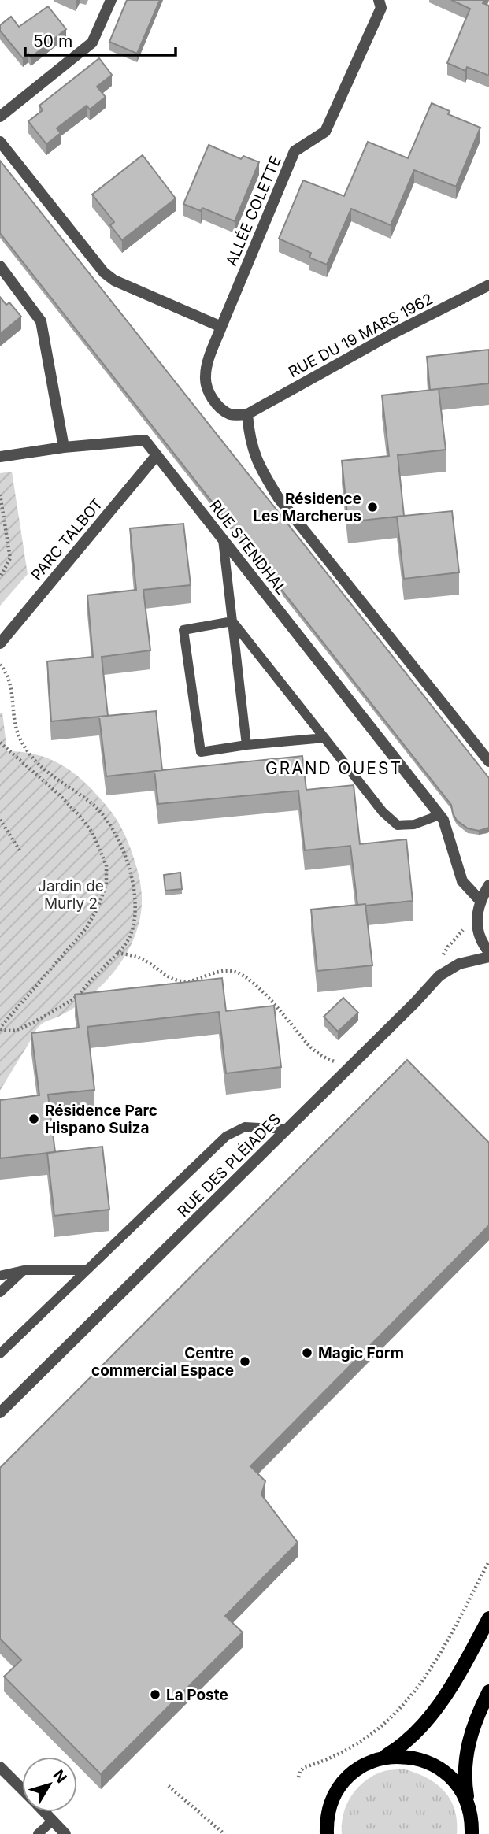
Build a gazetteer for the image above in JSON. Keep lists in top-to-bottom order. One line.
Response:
{"streets":{"street":["ALLÉE COLETTE","RUE DU 19 MARS 1962","PARC TALBOT","RUE STENDHAL","RUE DES PLÉIADES"]},"crossings":[["PARC TALBOT","RUE STENDHAL"]],"districts":["GRAND OUEST"],"parks":["Jardin de Murly 2"],"places":["Résidence Les Marcherus","Résidence Parc Hispano Suiza","Magic Form","Centre commercial Espace","La Poste"],"scale_bar":"50 m","north":"top right"}
